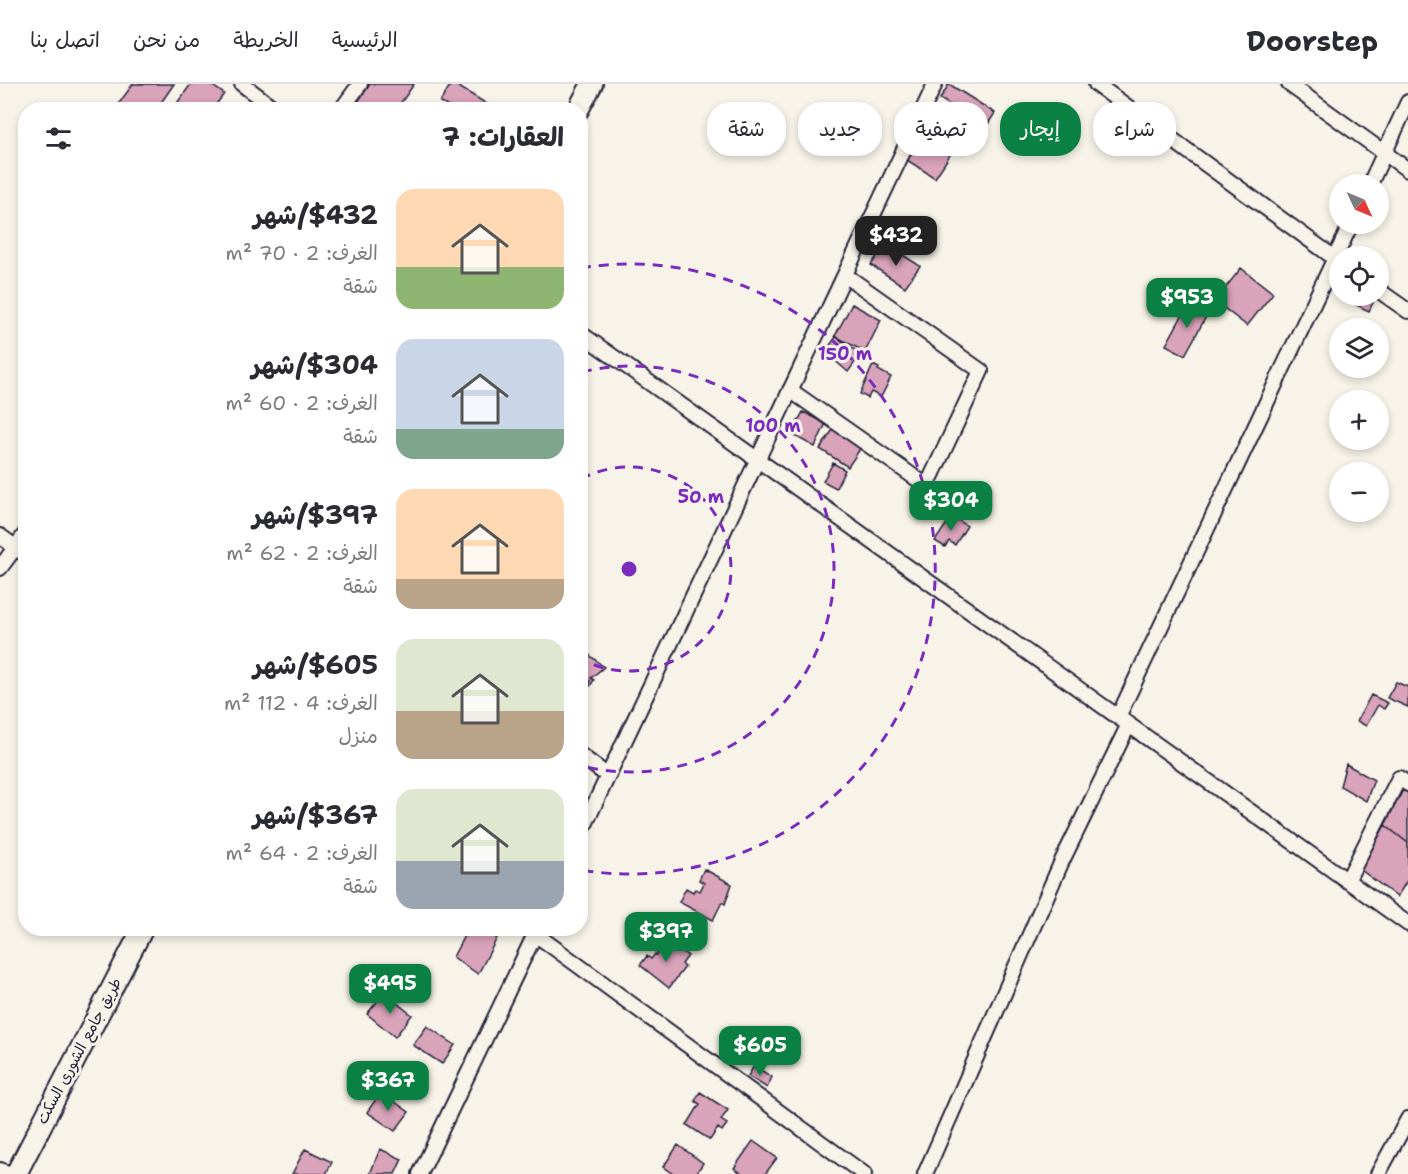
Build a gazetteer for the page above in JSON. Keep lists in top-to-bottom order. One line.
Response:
{"streets":{"main road":["طريق جامع الشورى السكت"]},"north":"bottom right","page":{"header":"Doorstep","nav":["الرئيسية","الخريطة","من نحن","اتصل بنا"],"chip":["شراء","إيجار","تصفية","جديد","شقة"],"heading":"العقارات: 7","map_buttons":["+","−"],"list":[{"name":"$432/شهر","note":"الغرف: 2 · 70 m² · شقة"},{"name":"$304/شهر","note":"الغرف: 2 · 60 m² · شقة"},{"name":"$397/شهر","note":"الغرف: 2 · 62 m² · شقة"},{"name":"$605/شهر","note":"الغرف: 4 · 112 m² · منزل"},{"name":"$367/شهر","note":"الغرف: 2 · 64 m² · شقة"}],"price":["$432","$953","$304","$397","$495","$605","$367"]},"rings":["150 m","100 m","50 m"]}
